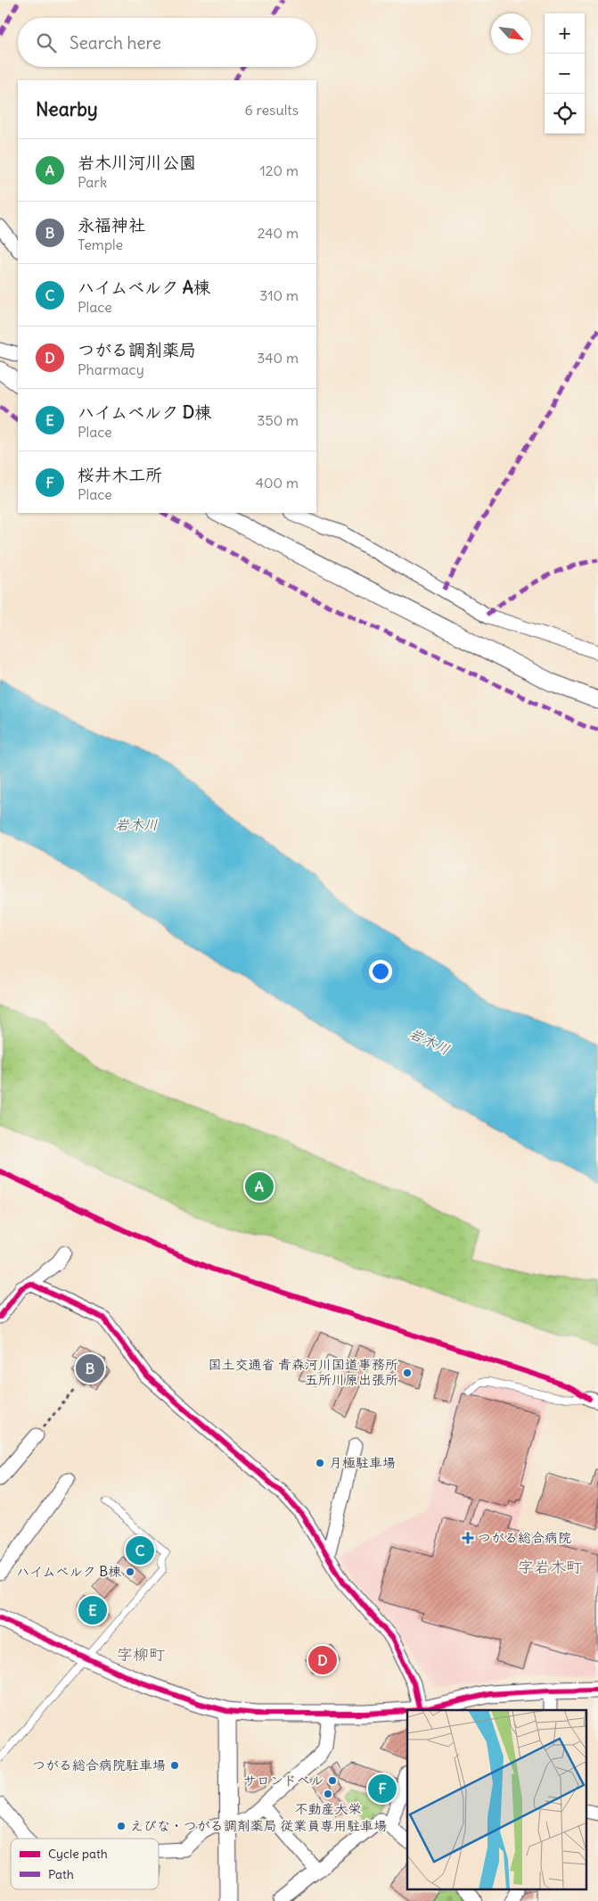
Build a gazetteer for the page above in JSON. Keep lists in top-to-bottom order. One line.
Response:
{"districts":["字岩木町","字柳町"],"water":["岩木川"],"places":{"other":["国土交通省 青森河川国道事務所 五所川原出張所","月極駐車場","ハイムベルク B棟","つがる総合病院駐車場","サロンドベル","不動産大栄","えびな・つがる調剤薬局 従業員専用駐車場"],"health":["つがる総合病院"]},"legend":["Cycle path","Path"],"north":"bottom right","page":{"map_buttons":["+","−"],"search":"Search here","heading":["Nearby","6 results"],"list":[{"mark":"A","name":"岩木川河川公園","note":"Park","value":"120 m"},{"mark":"B","name":"永福神社","note":"Temple","value":"240 m"},{"mark":"C","name":"ハイムベルク A棟","note":"Place","value":"310 m"},{"mark":"D","name":"つがる調剤薬局","note":"Pharmacy","value":"340 m"},{"mark":"E","name":"ハイムベルク D棟","note":"Place","value":"350 m"},{"mark":"F","name":"桜井木工所","note":"Place","value":"400 m"}],"pins":["A","B","C","E","D","F"]}}
